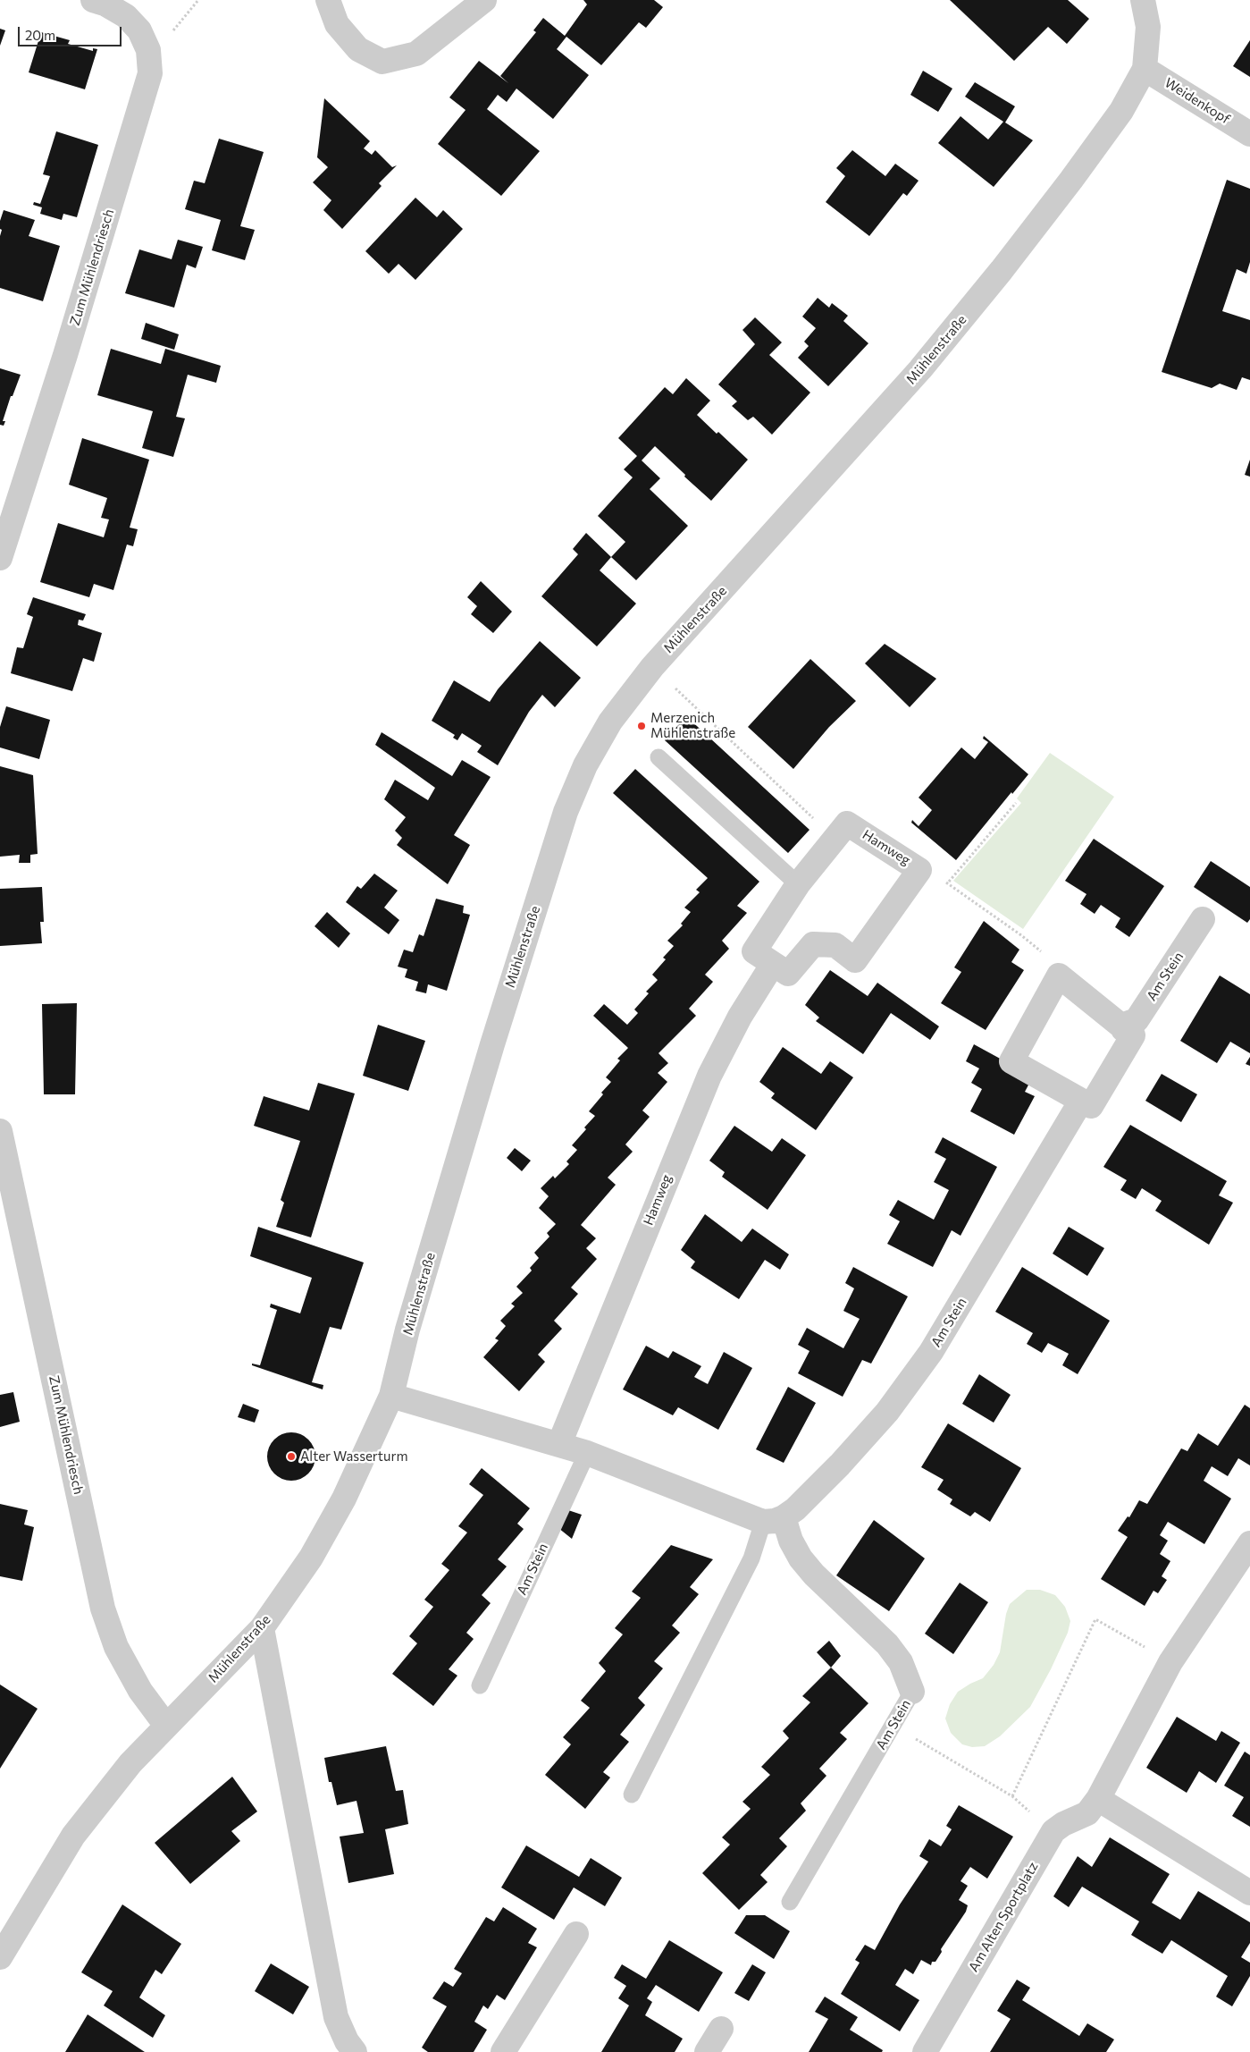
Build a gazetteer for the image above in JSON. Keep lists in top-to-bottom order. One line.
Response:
{"streets":{"street":["Weidenkopf","Zum Mühlendriesch","Mühlenstraße","Hamweg","Am Stein","Am Alten Sportplatz"]},"crossings":[["Weidenkopf","Mühlenstraße"],["Zum Mühlendriesch","Mühlenstraße"]],"places":["Merzenich Mühlenstraße","Alter Wasserturm"],"scale_bar":"20 m"}
